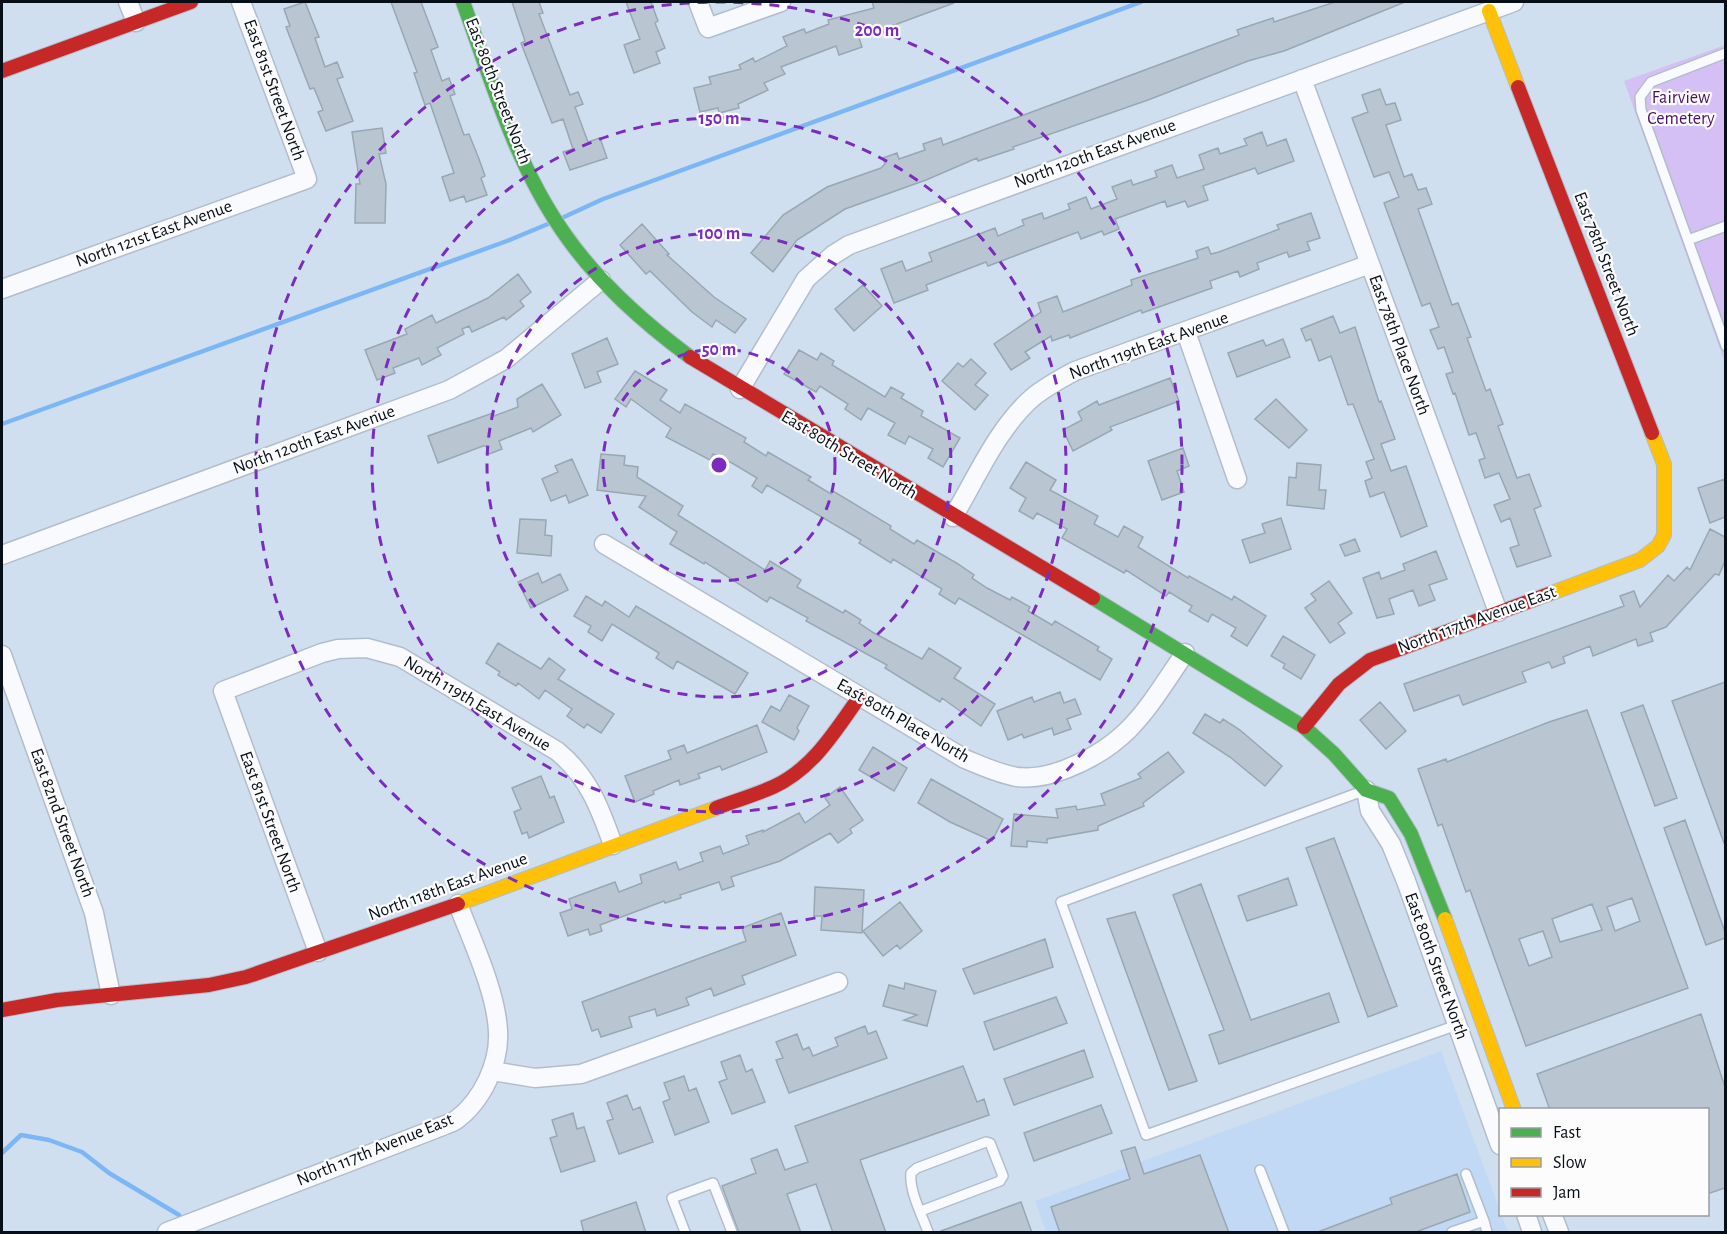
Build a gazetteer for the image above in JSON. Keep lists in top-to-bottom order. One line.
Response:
{"streets":{"street":["East 81st Street North","East 80th Street North","North 120th East Avenue","North 121st East Avenue","East 78th Street North","East 78th Place North","North 119th East Avenue","North 117th Avenue East","East 80th Place North","East 82nd Street North","North 118th East Avenue"]},"crossings":[["East 81st Street North","North 121st East Avenue"],["East 81st Street North","North 119th East Avenue"],["East 81st Street North","North 118th East Avenue"],["East 80th Street North","North 120th East Avenue"],["East 80th Street North","North 119th East Avenue"],["East 80th Street North","North 117th Avenue East"],["East 80th Street North","East 80th Place North"],["North 120th East Avenue","East 78th Street North"],["North 120th East Avenue","East 78th Place North"],["East 78th Street North","North 117th Avenue East"],["East 78th Place North","North 119th East Avenue"],["East 78th Place North","North 117th Avenue East"],["North 119th East Avenue","North 118th East Avenue"],["East 80th Place North","North 118th East Avenue"],["East 82nd Street North","North 118th East Avenue"]],"parks":["Fairview Cemetery"],"legend":["Fast","Slow","Jam"],"rings":["200 m","150 m","100 m","50 m"]}
